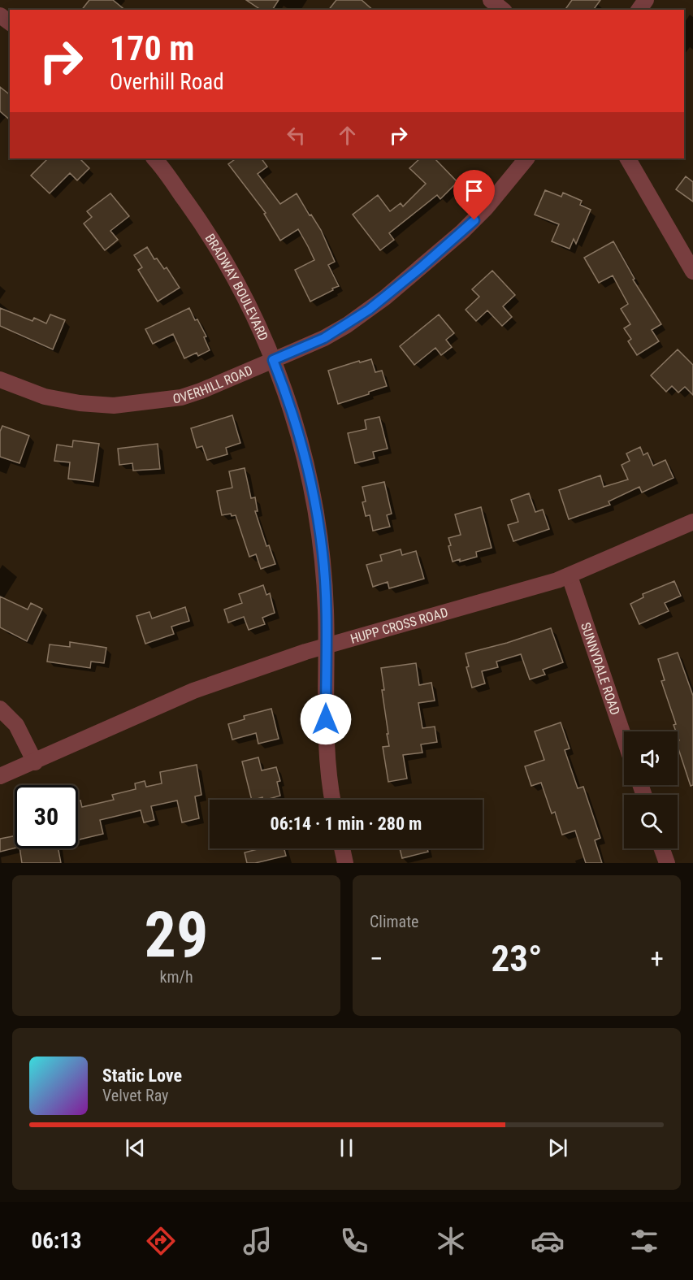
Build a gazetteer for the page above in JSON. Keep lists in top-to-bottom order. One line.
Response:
{"streets":{"street":["BRADWAY BOULEVARD","OVERHILL ROAD","HUPP CROSS ROAD","SUNNYDALE ROAD"]},"crossings":[["BRADWAY BOULEVARD","OVERHILL ROAD"],["BRADWAY BOULEVARD","HUPP CROSS ROAD"],["HUPP CROSS ROAD","SUNNYDALE ROAD"]],"page":{"turn":["170 m","Overhill Road"],"limit":"30","trip":"06:14 · 1 min · 280 m","tile":[["29","km/h"],"Climate"],"heat":["−","23°","+"],"song":["Static Love","Velvet Ray"],"tabs":"06:13"}}
